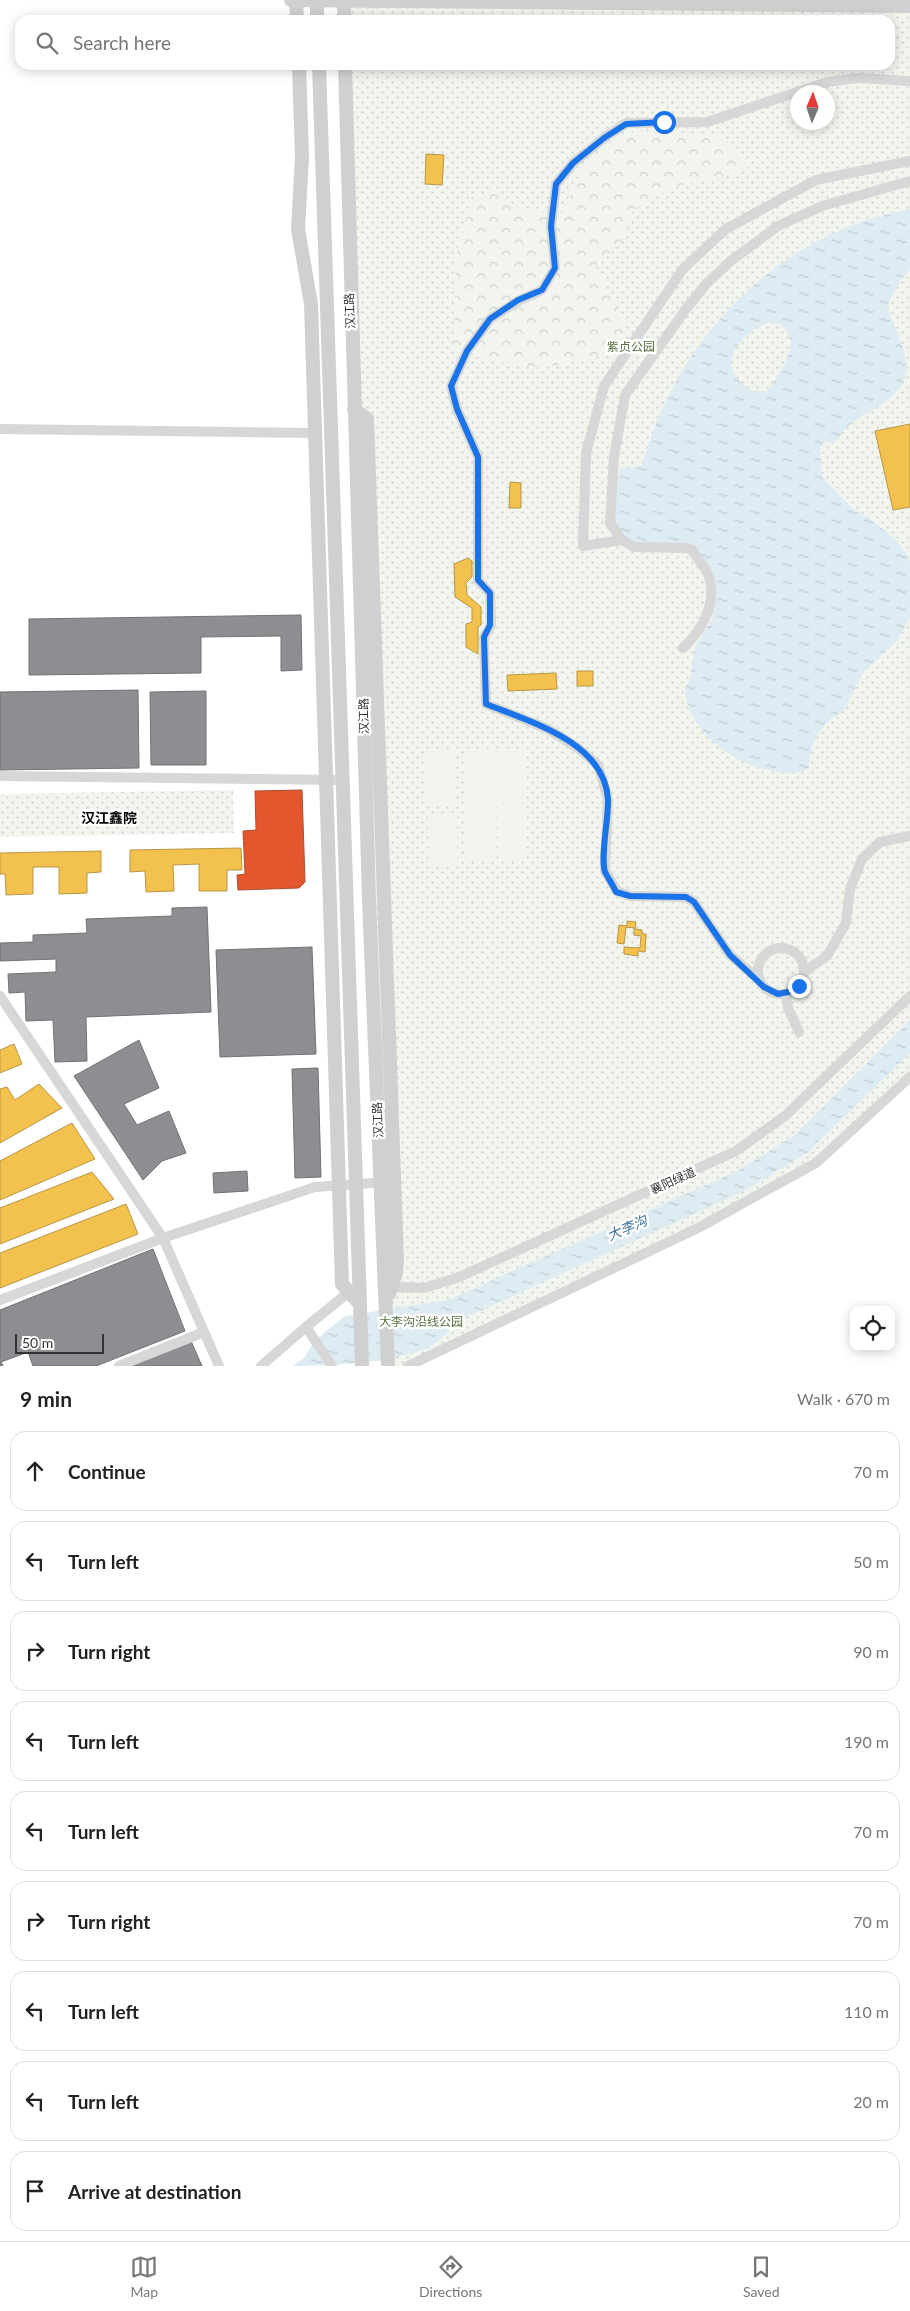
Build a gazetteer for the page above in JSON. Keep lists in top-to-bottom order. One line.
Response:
{"streets":{"main road":["汉江路"],"street":["襄阳绿道"]},"districts":["汉江鑫院"],"water":["大李沟"],"parks":["紫贞公园","大李沟沿线公园"],"scale_bar":"50 m","north":"top","page":{"search":"Search here","scale":"50 m","heading":["9 min","Walk · 670 m"],"list":[["Continue","70 m"],["Turn left","50 m"],["Turn right","90 m"],["Turn left","190 m"],["Turn left","70 m"],["Turn right","70 m"],["Turn left","110 m"],["Turn left","20 m"],"Arrive at destination"],"nav":["Map","Directions","Saved"]}}
